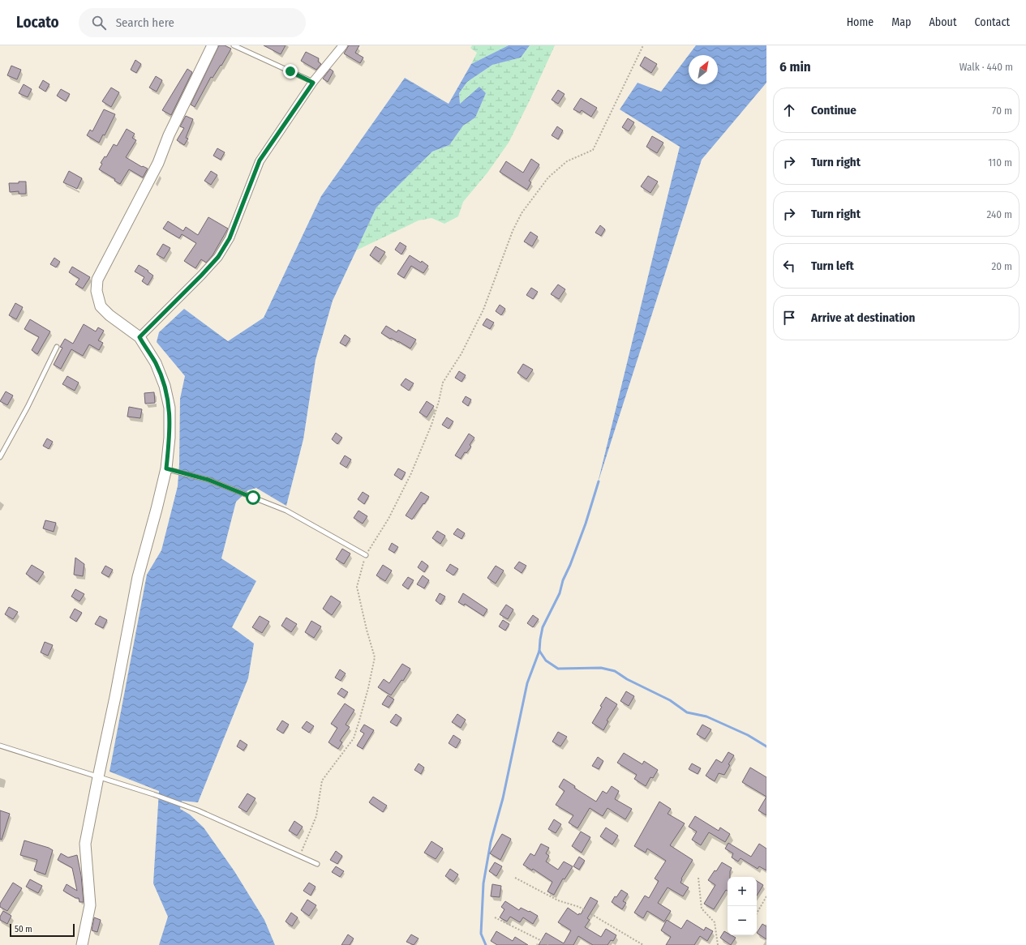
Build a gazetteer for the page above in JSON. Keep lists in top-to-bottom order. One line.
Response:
{"scale_bar":"50 m","north":"top right","page":{"header":"Locato","search":"Search here","nav":["Home","Map","About","Contact"],"heading":["6 min","Walk · 440 m"],"list":[["Continue","70 m"],["Turn right","110 m"],["Turn right","240 m"],["Turn left","20 m"],"Arrive at destination"],"map_buttons":["+","−"],"scale":"50 m"}}
